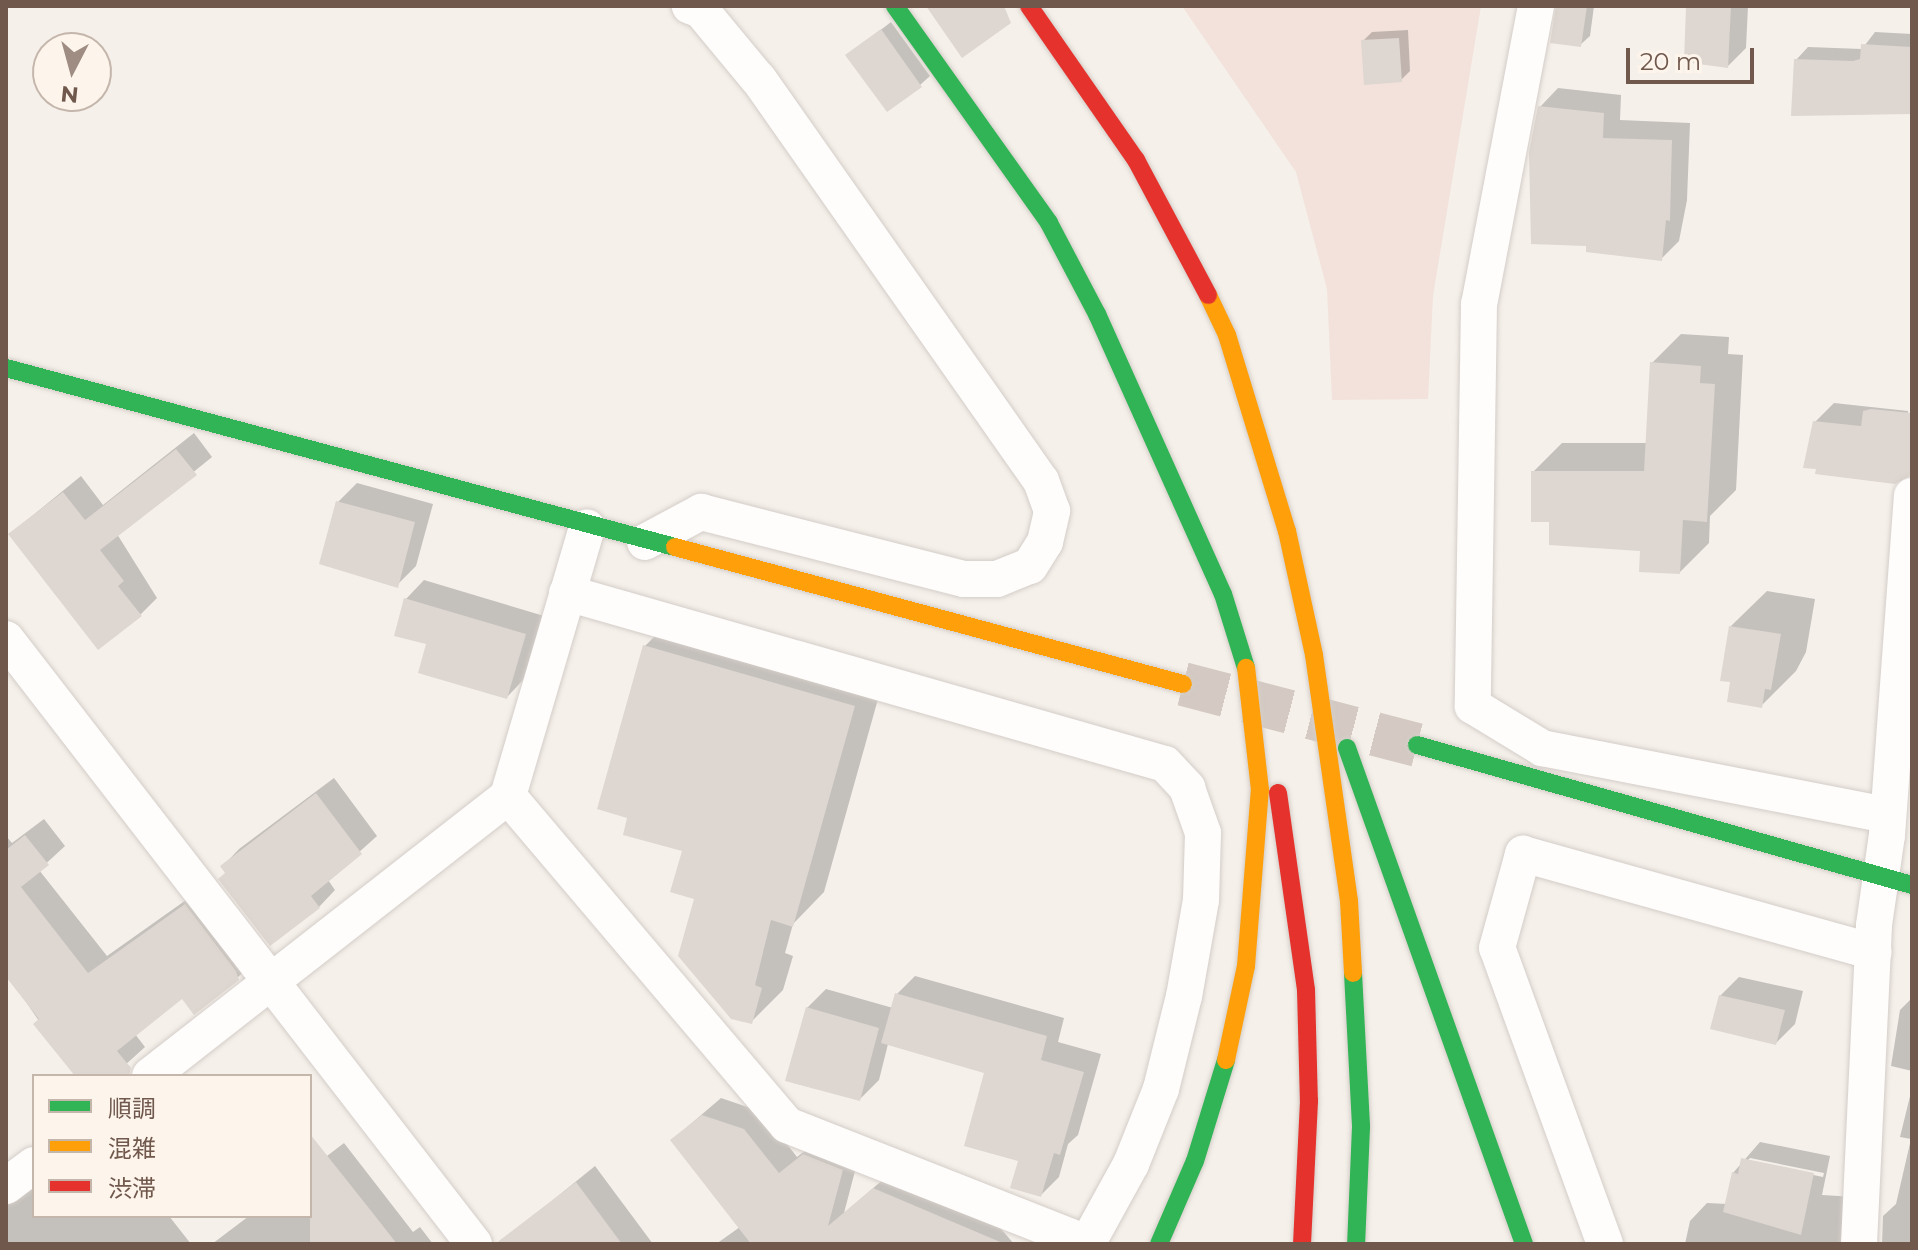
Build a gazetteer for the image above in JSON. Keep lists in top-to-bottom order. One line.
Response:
{"legend":["順調","混雑","渋滞"],"scale_bar":"20 m","north":"bottom"}
